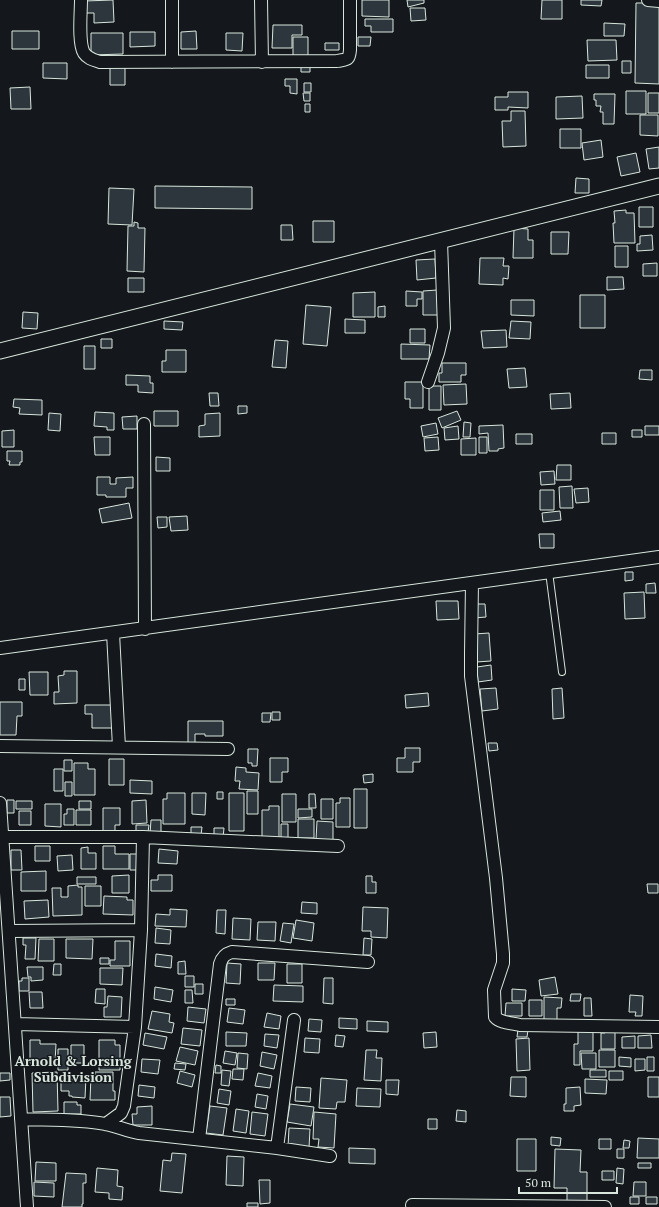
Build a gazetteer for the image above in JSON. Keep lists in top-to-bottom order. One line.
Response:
{"districts":["Arnold & Lorsing Subdivision"],"scale_bar":"50 m"}
